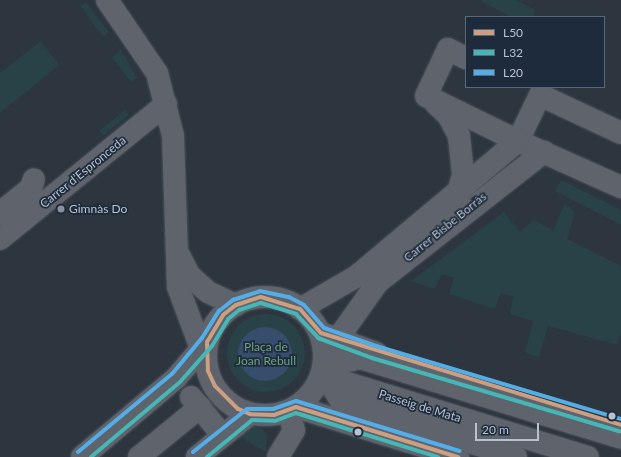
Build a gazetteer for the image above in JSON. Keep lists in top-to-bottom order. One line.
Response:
{"streets":{"street":["Carrer d’Espronceda","Carrer Bisbe Borràs","Passeig de Mata"]},"parks":["Plaça de Joan Rebull"],"places":["Gimnàs Do"],"lines":["transit line L20","transit line L50","transit line L32"],"legend":["L50","L32","L20"],"scale_bar":"20 m"}
